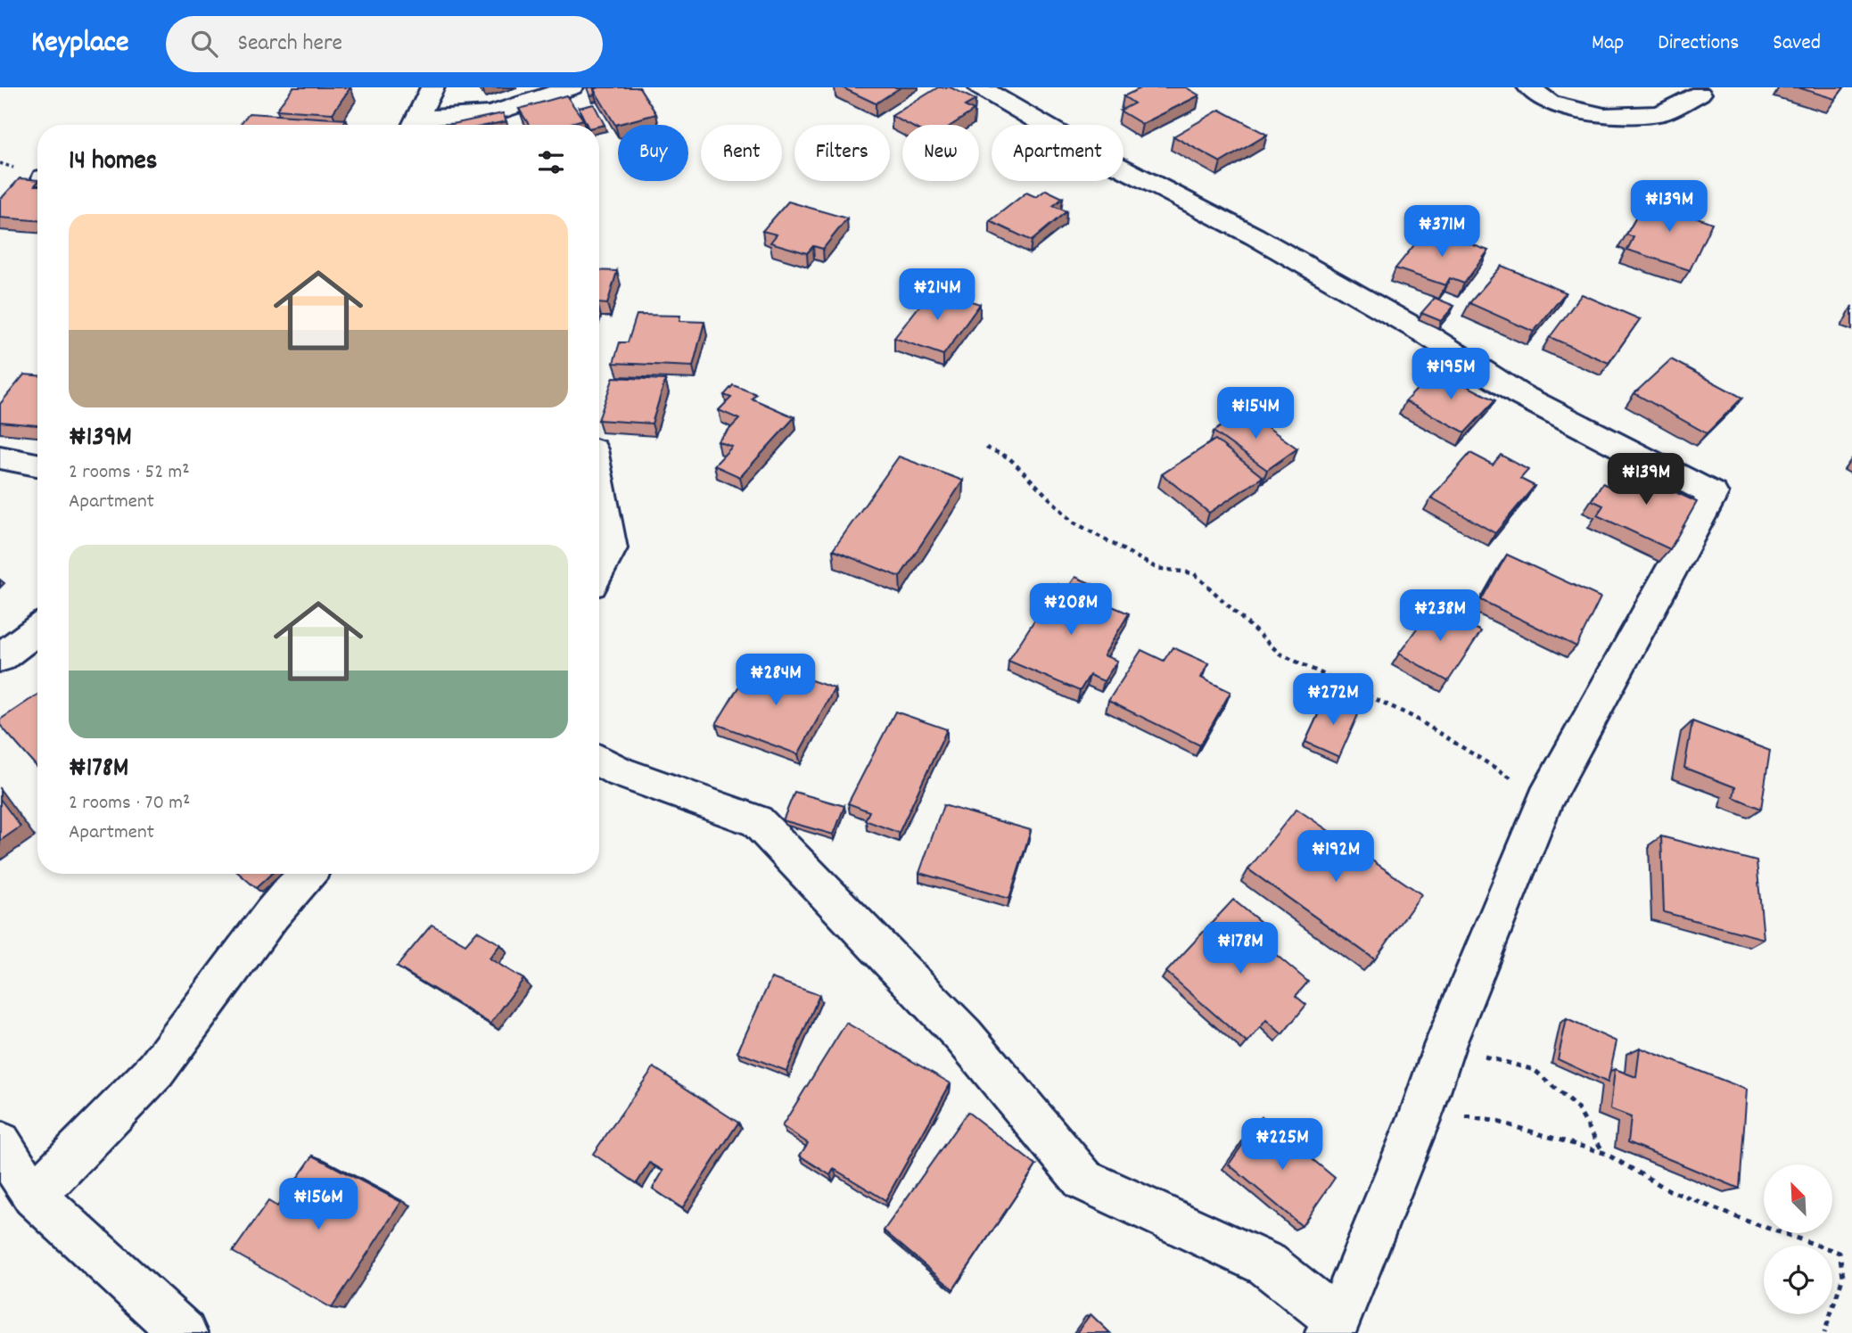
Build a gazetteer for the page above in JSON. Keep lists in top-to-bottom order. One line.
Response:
{"north":"top left","page":{"header":"Keyplace","search":"Search here","nav":["Map","Directions","Saved"],"chip":["Buy","Rent","Filters","New","Apartment"],"heading":"14 homes","price":["₦139M","₦371M","₦214M","₦195M","₦154M","₦139M","₦208M","₦238M","₦284M","₦272M","₦192M","₦178M","₦225M","₦156M"],"list":[{"name":"₦139M","note":"2 rooms · 52 m² · Apartment"},{"name":"₦178M","note":"2 rooms · 70 m² · Apartment"}]}}
